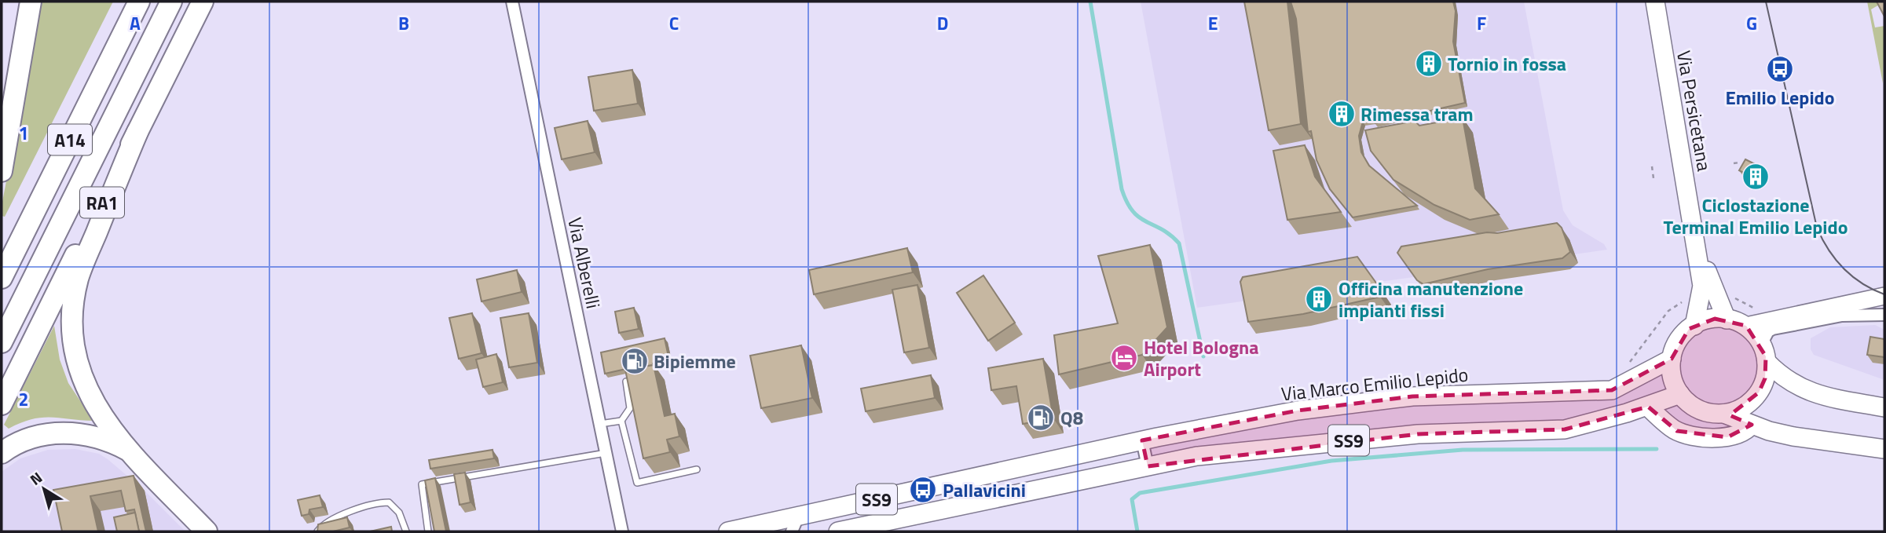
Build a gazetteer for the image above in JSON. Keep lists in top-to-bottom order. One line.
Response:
{"streets":{"highway":["A14","RA1"],"main road":["Via Persicetana","Via Marco Emilio Lepido","SS9"],"street":["Via Alberelli"]},"crossings":[["Via Persicetana","Via Marco Emilio Lepido"],["Via Persicetana","SS9"],["Via Marco Emilio Lepido","SS9"]],"places":{"building":["Tornio in fossa","Rimessa tram","Ciclostazione Terminal Emilio Lepido","Officina manutenzione impianti fissi"],"bus stop":["Emilio Lepido","Pallavicini"],"hotel":["Hotel Bologna Airport"],"fuel station":["Bipiemme","Q8"]},"north":"top left","grid":{"columns":["A","B","C","D","E","F","G"],"rows":["1","2"]}}
